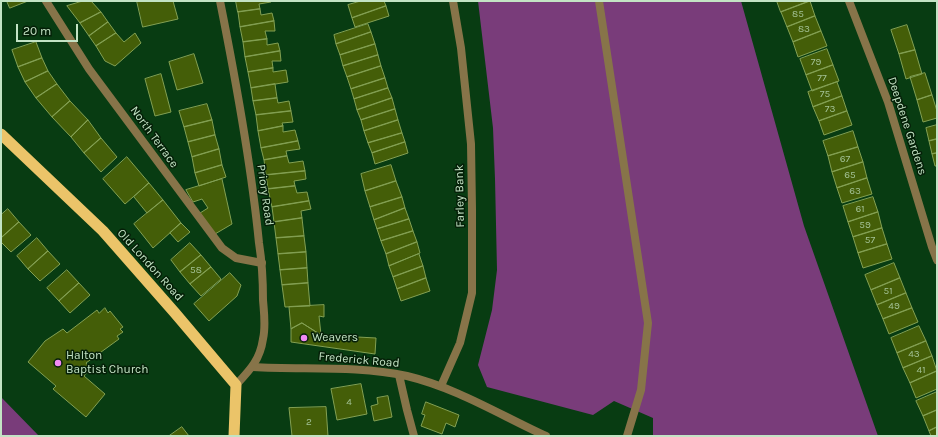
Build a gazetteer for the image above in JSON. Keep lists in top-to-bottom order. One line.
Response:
{"streets":{"highway":["Old London Road"],"street":["Deepdene Gardens","North Terrace","Priory Road","Farley Bank","Frederick Road"]},"crossings":[["North Terrace","Priory Road"],["Priory Road","Old London Road"],["Priory Road","Frederick Road"],["Farley Bank","Frederick Road"]],"places":["Weavers","Halton Baptist Church"],"house_numbers":["85","83","79","77","75","73","67","65","63","61","59","57","58","51","49","43","41","4","2"],"scale_bar":"20 m"}
